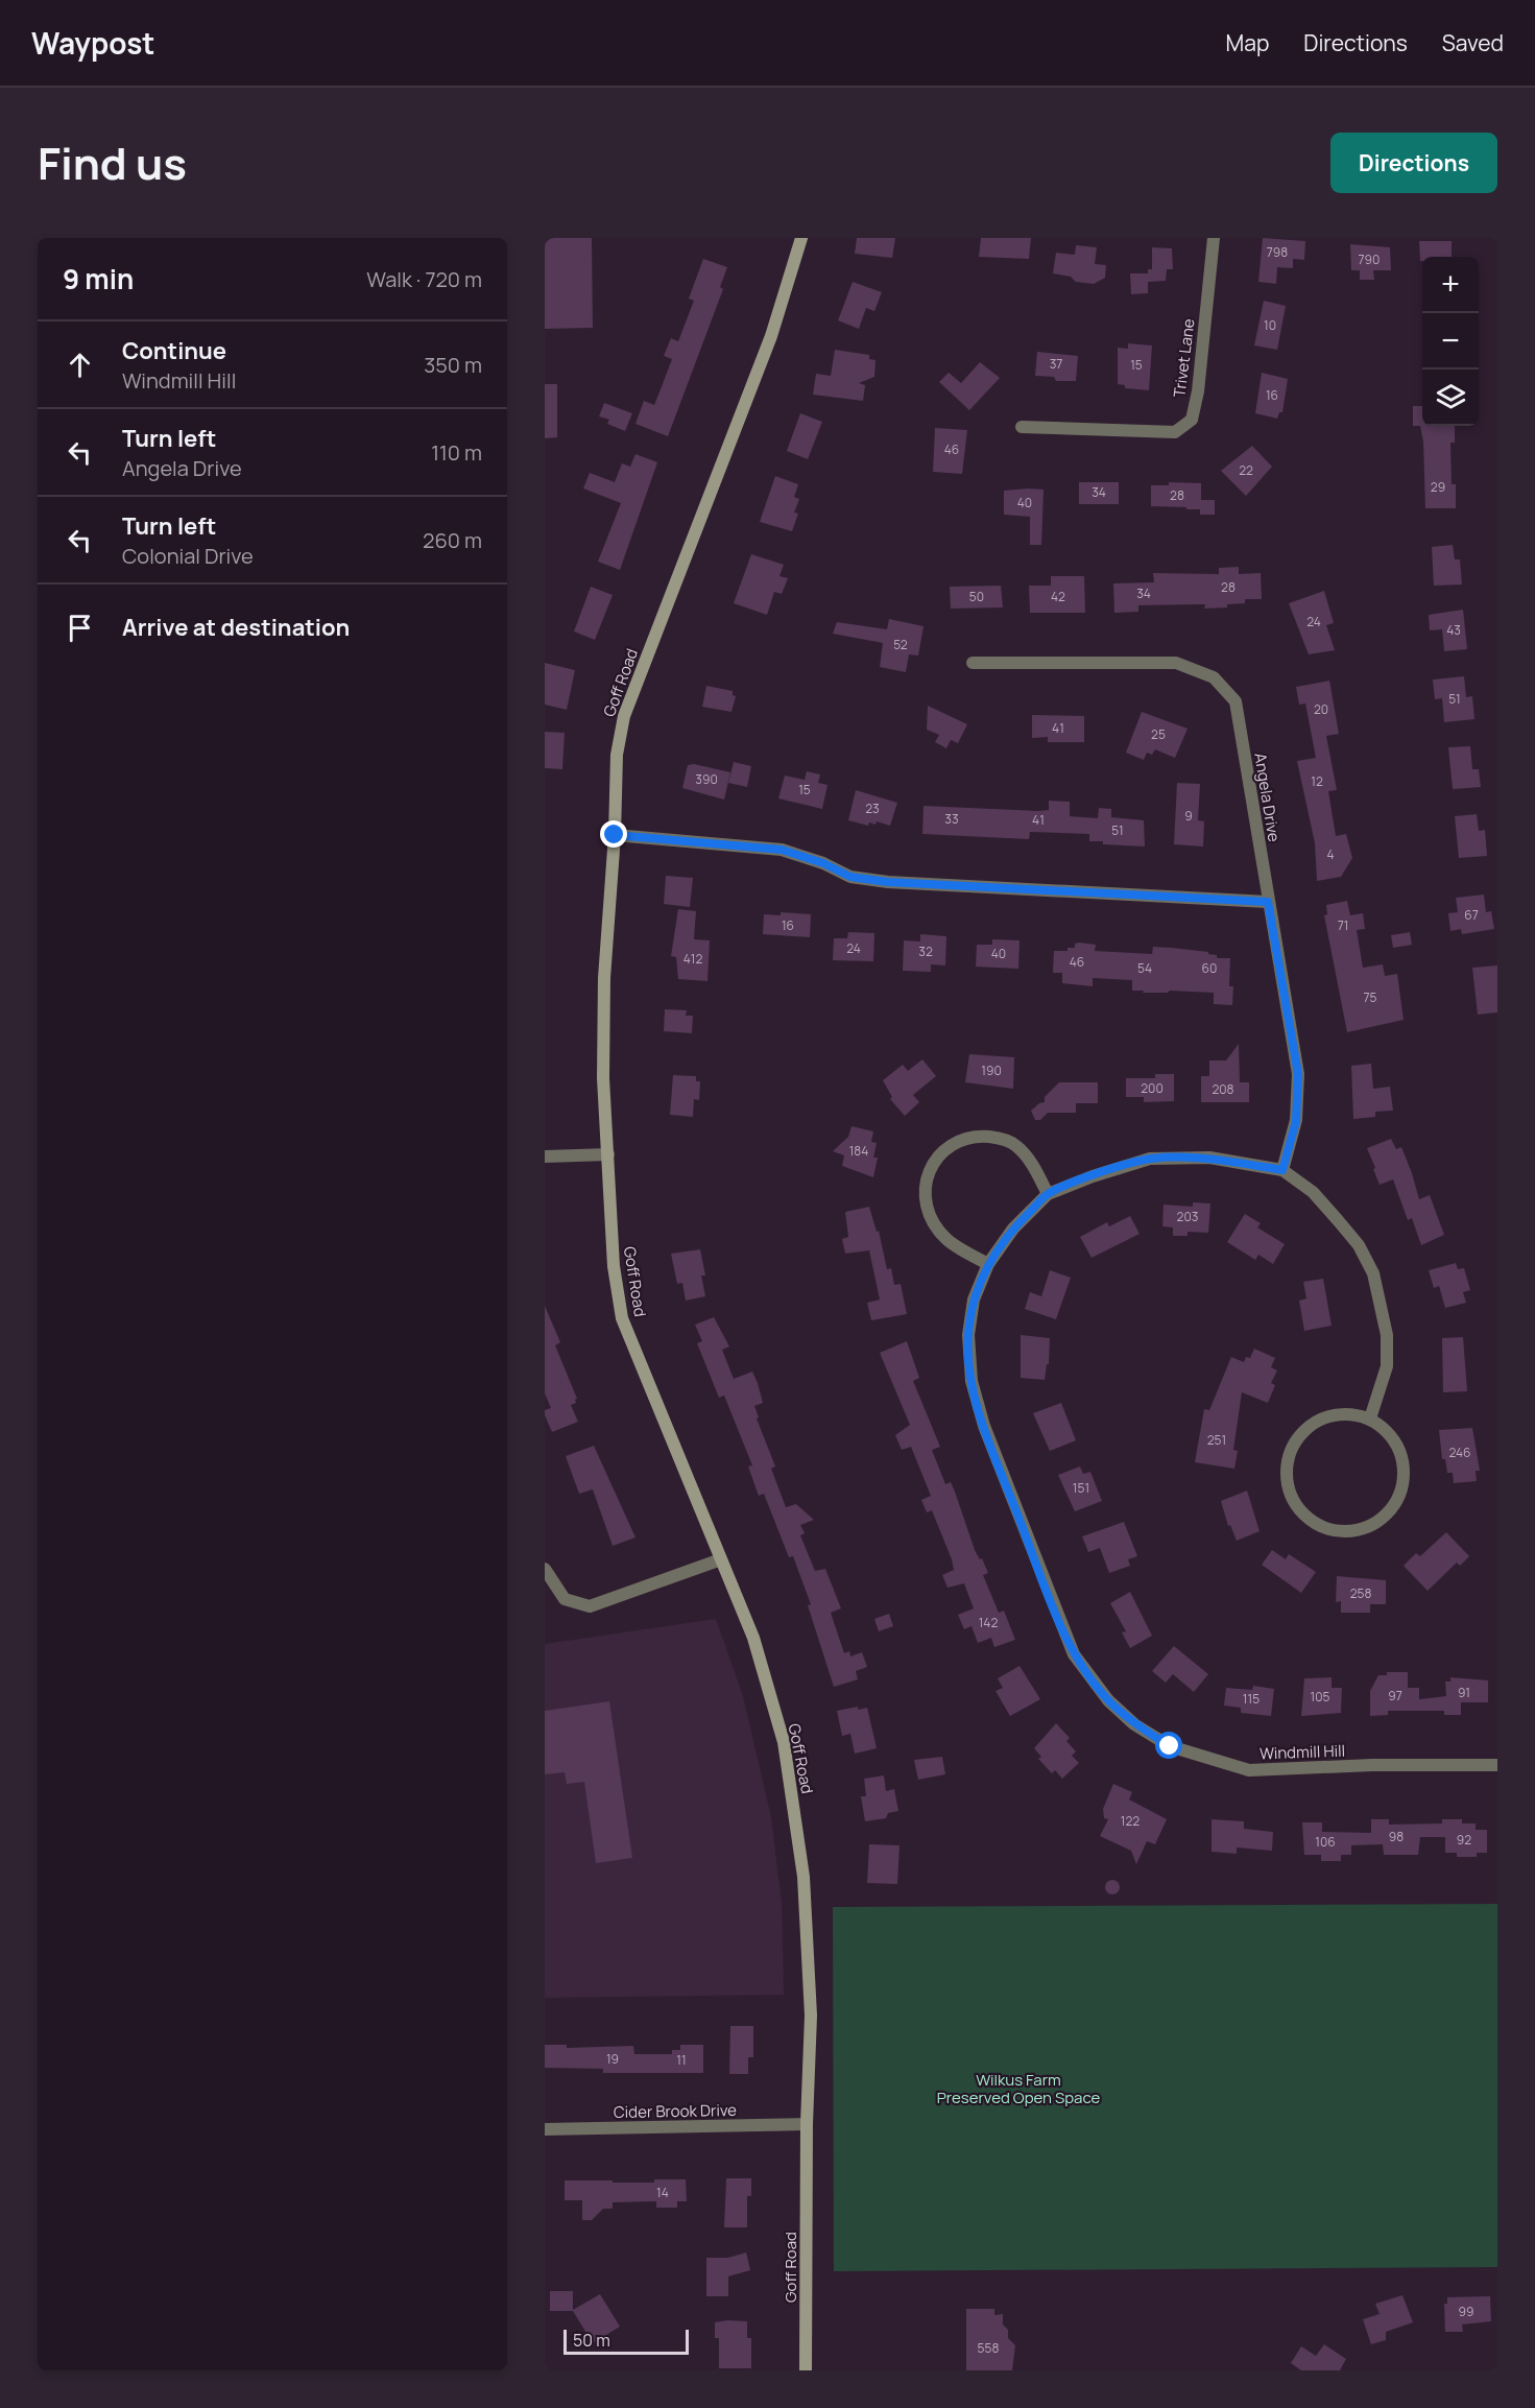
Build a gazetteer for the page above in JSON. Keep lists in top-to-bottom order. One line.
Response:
{"streets":{"street":["Trivet Lane","Goff Road","Angela Drive","Windmill Hill","Cider Brook Drive"]},"crossings":[["Goff Road","Cider Brook Drive"],["Angela Drive","Windmill Hill"]],"parks":["Wilkus Farm Preserved Open Space"],"house_numbers":["798","790","10","37","15","16","46","22","29","34","28","40","28","34","50","42","24","43","52","51","20","41","25","390","12","15","23","9","33","41","51","4","67","16","71","24","32","40","412","46","54","60","75","190","200","208","184","203","251","246","151","258","142","91","97","105","115","122","98","92","106","19","11","14","99","558"],"scale_bar":"50 m","page":{"header":"Waypost","nav":["Map","Directions","Saved"],"title":"Find us","buttons":"Directions","heading":["9 min","Walk · 720 m"],"map_buttons":["+","−"],"list":[["Continue","Windmill Hill","350 m"],["Turn left","Angela Drive","110 m"],["Turn left","Colonial Drive","260 m"],"Arrive at destination"],"scale":"50 m"}}
